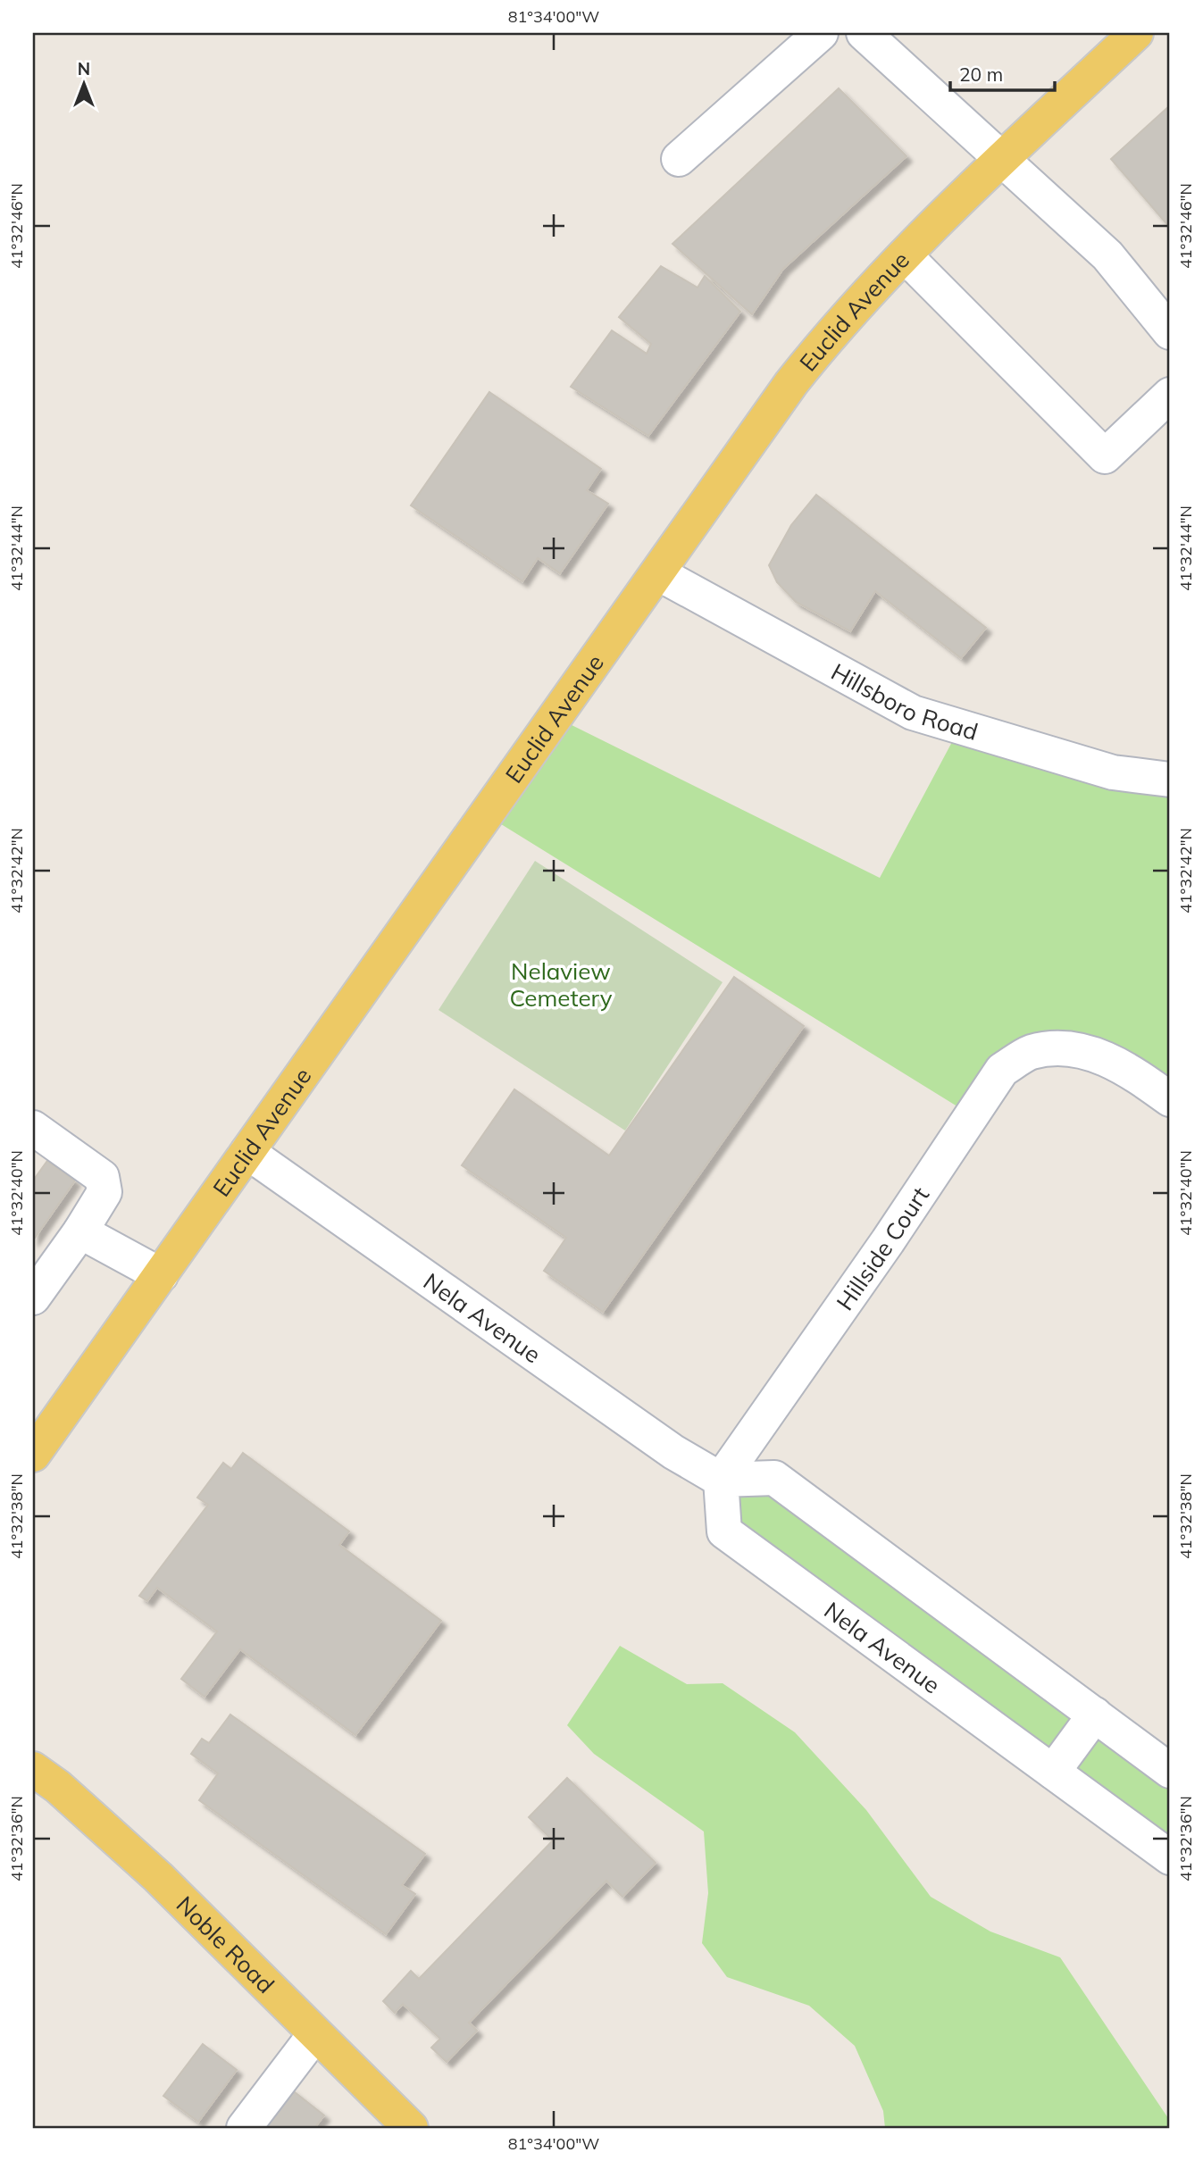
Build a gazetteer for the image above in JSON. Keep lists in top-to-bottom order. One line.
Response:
{"streets":{"main road":["Euclid Avenue","Noble Road"],"street":["Hillsboro Road","Hillside Court","Nela Avenue"]},"crossings":[["Euclid Avenue","Hillsboro Road"],["Euclid Avenue","Nela Avenue"],["Hillside Court","Nela Avenue"]],"parks":["Nelaview Cemetery"],"scale_bar":"20 m","north":"top","coordinates":["81°34'00\"W","41°32'46\"N","41°32'44\"N","41°32'42\"N","41°32'40\"N","41°32'38\"N","41°32'36\"N"]}
